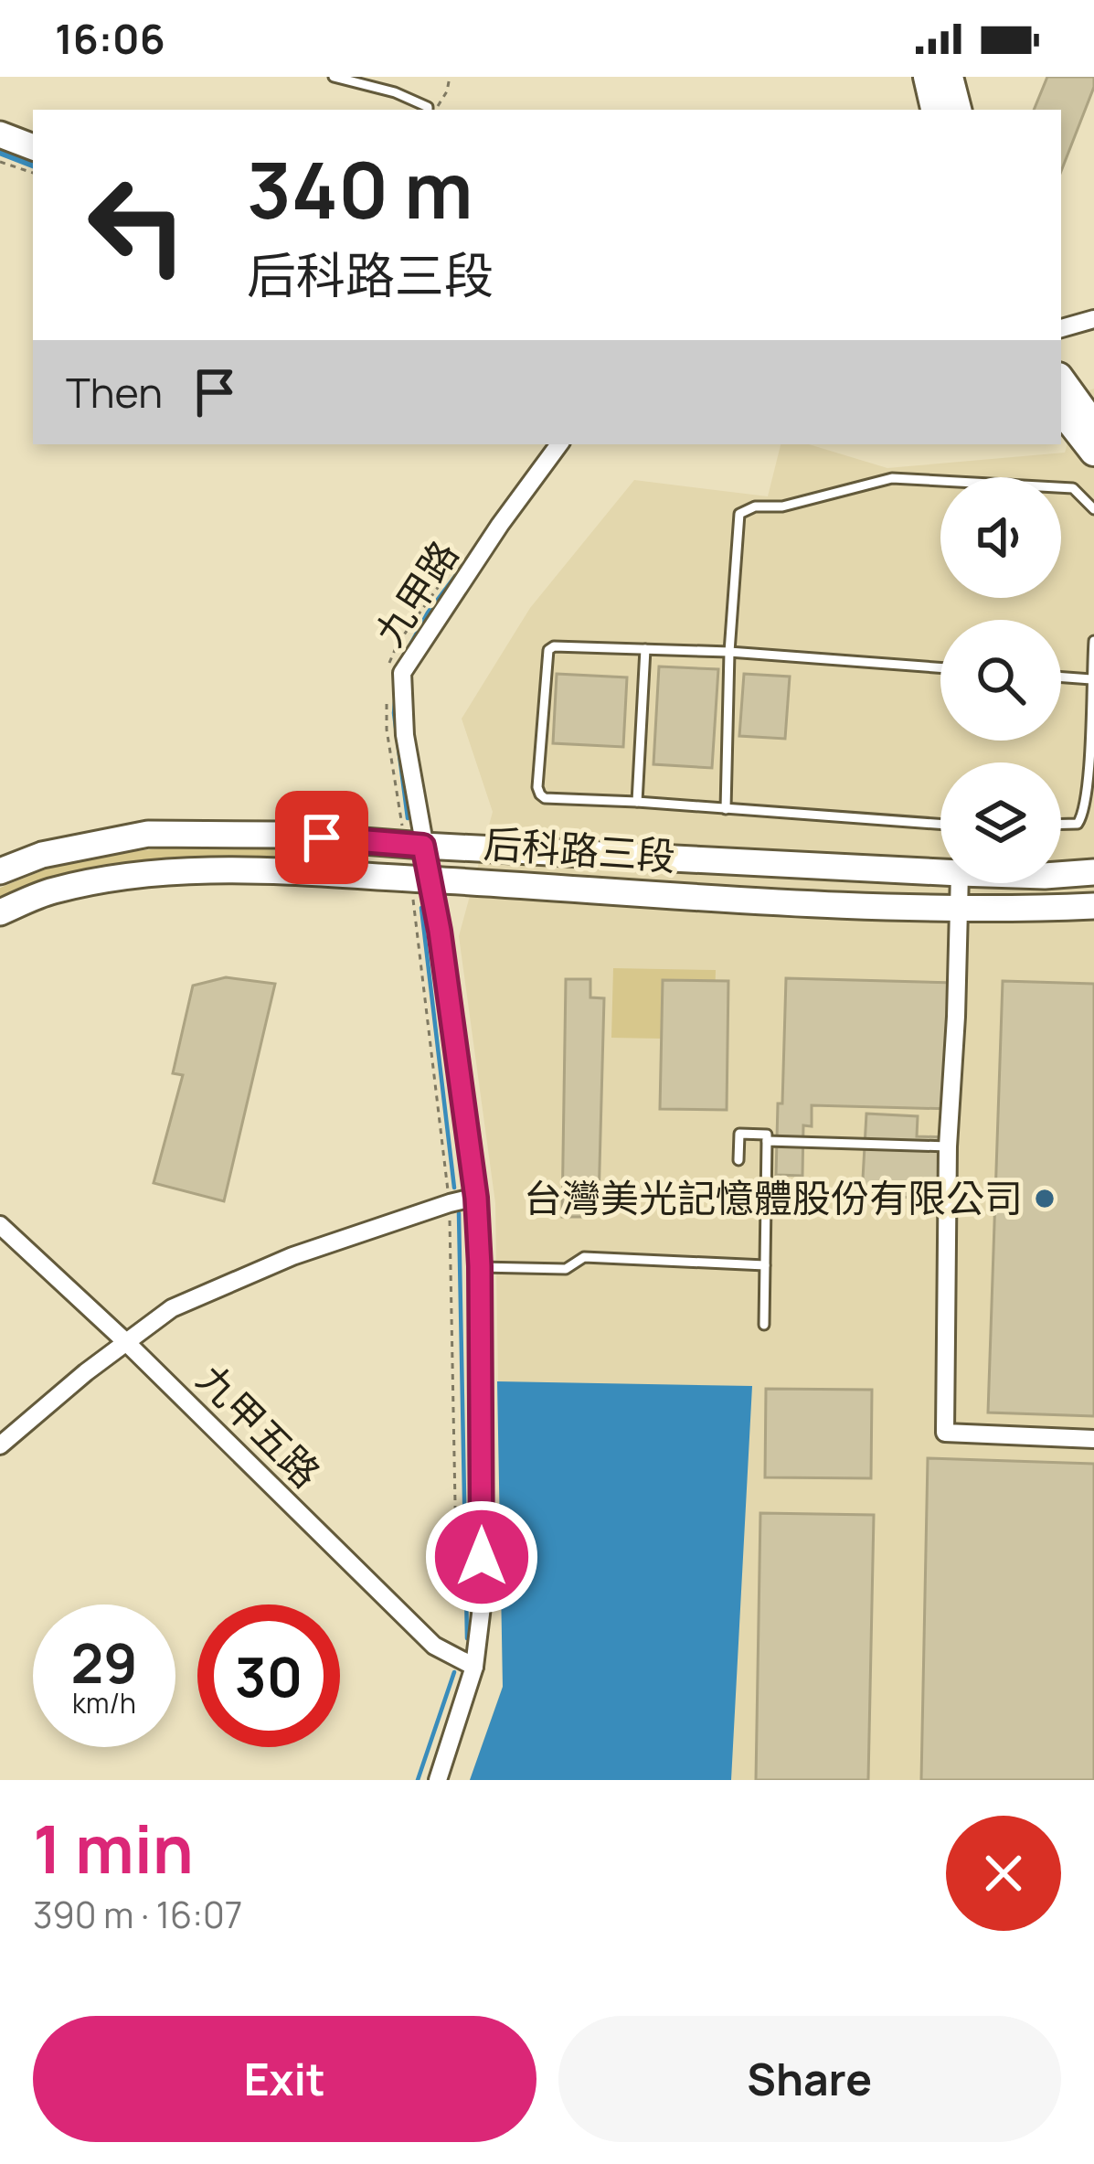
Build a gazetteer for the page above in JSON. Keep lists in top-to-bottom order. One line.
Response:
{"streets":{"street":["九甲路","后科路三段","九甲五路"]},"crossings":[["九甲路","后科路三段"],["九甲路","九甲五路"]],"places":["台灣美光記憶體股份有限公司"],"page":{"status":"16:06","turn":["340 m","后科路三段"],"then":"Then","speed":"29 km/h","limit":"30","heading":["1 min","390 m · 16:07"],"buttons":["Exit","Share"]}}
